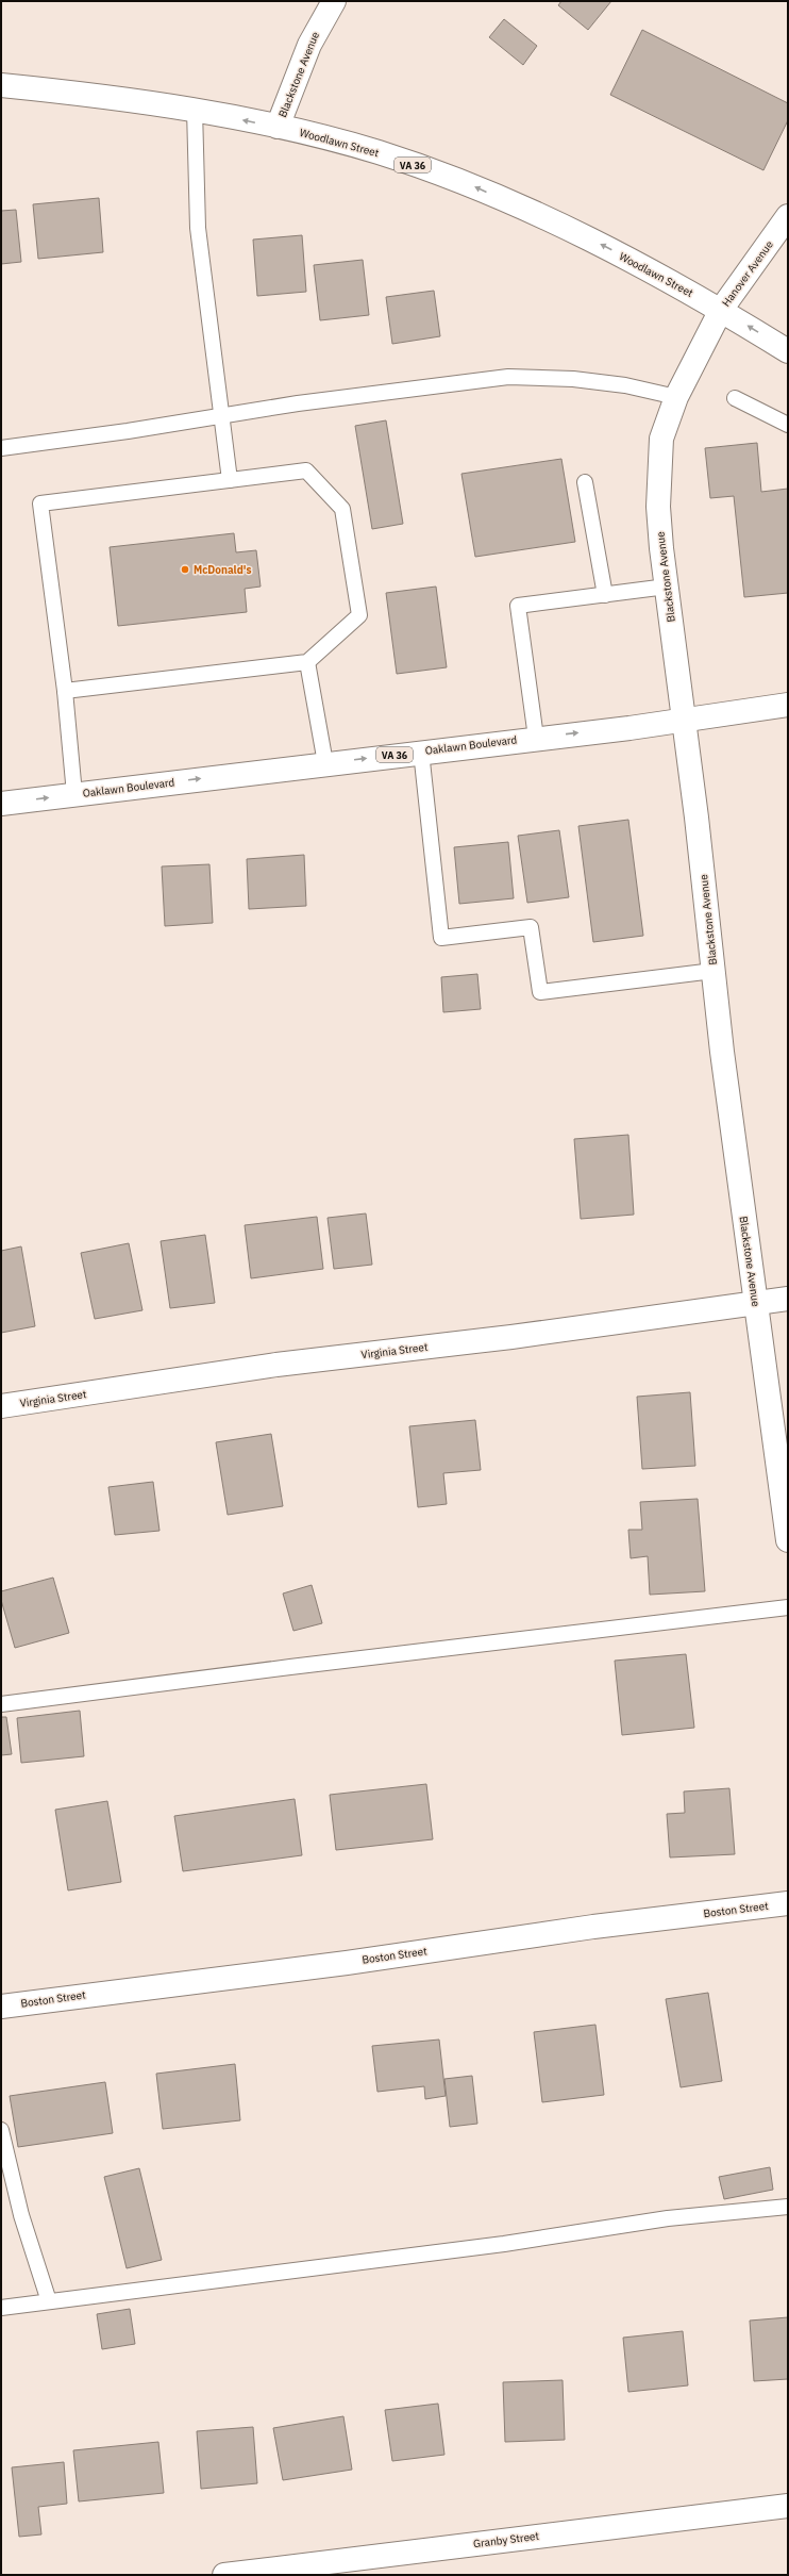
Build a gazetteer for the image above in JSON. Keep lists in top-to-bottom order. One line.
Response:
{"streets":{"main road":["Blackstone Avenue","Woodlawn Street","VA 36","Hanover Avenue","Oaklawn Boulevard","Virginia Street","Boston Street","Granby Street"]},"crossings":[["Blackstone Avenue","Woodlawn Street"],["Blackstone Avenue","Hanover Avenue"],["Blackstone Avenue","Oaklawn Boulevard"],["Blackstone Avenue","Virginia Street"],["Woodlawn Street","Hanover Avenue"]],"one_way":["Woodlawn Street","Oaklawn Boulevard"],"places":["McDonald's"]}
